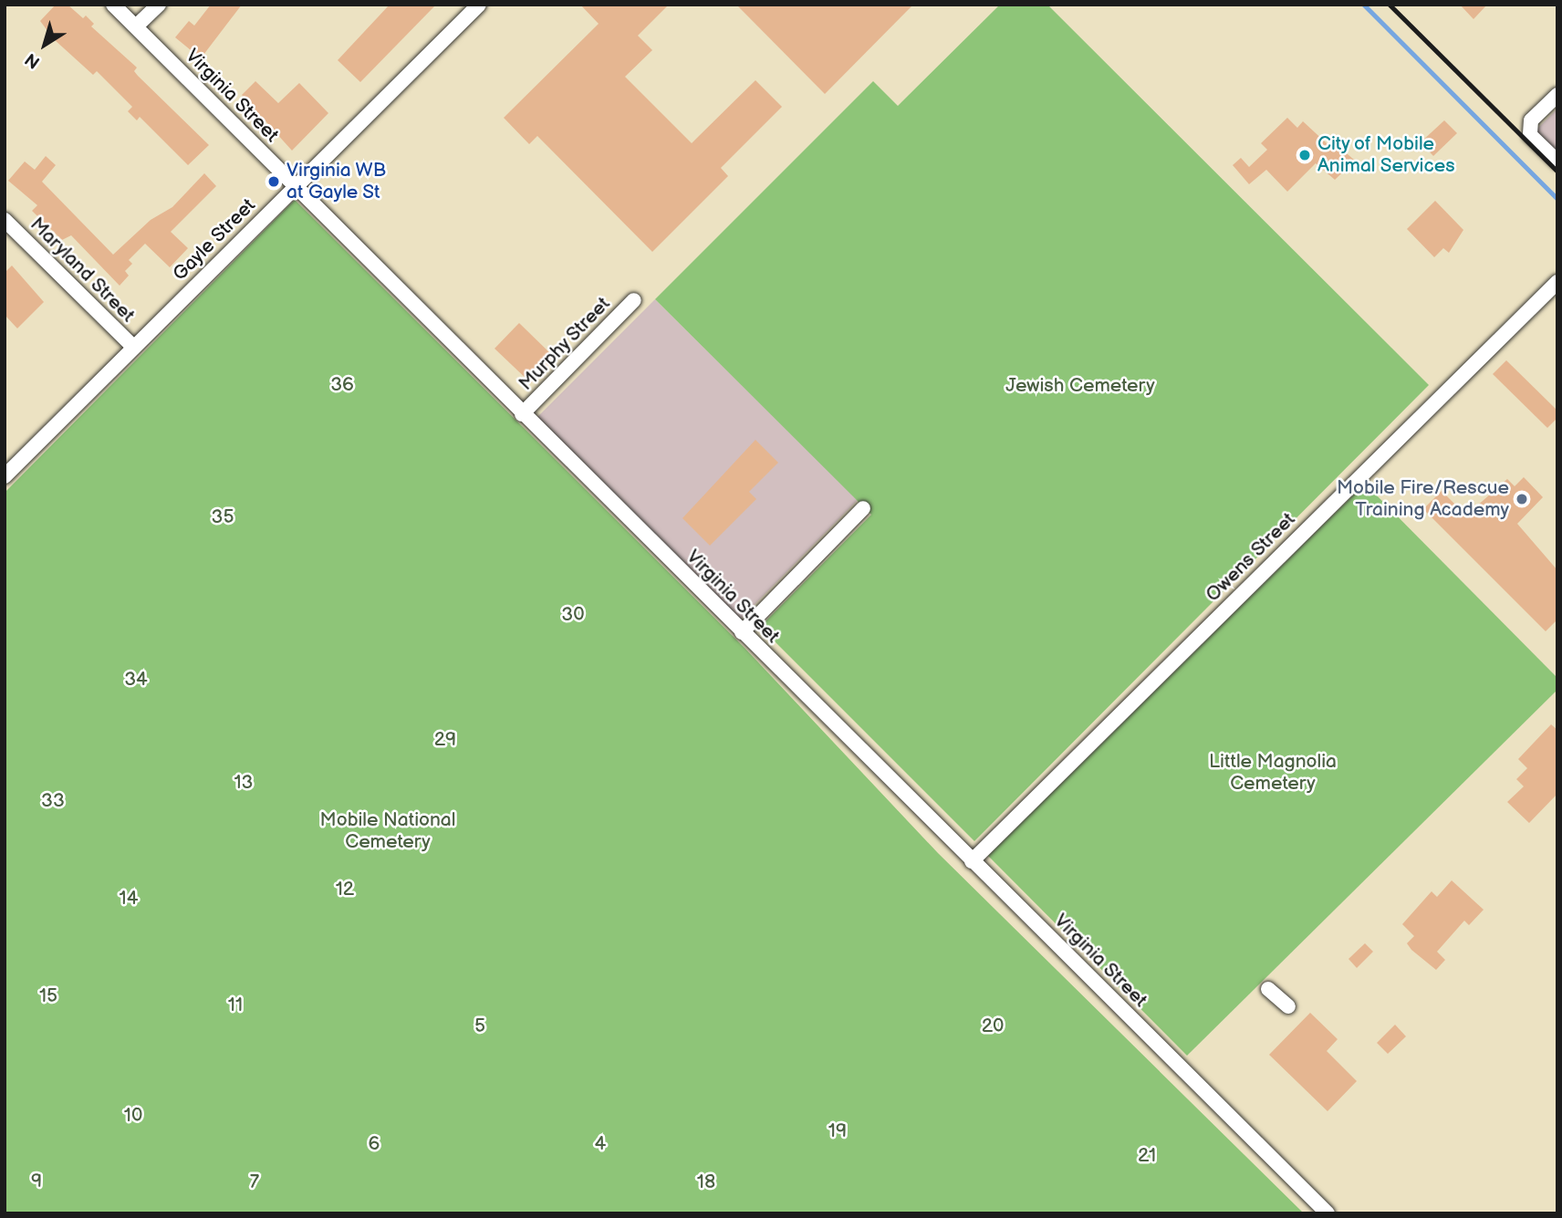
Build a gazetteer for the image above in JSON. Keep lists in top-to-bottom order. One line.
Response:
{"streets":{"street":["Virginia Street","Gayle Street","Maryland Street","Murphy Street","Owens Street"]},"crossings":[["Virginia Street","Gayle Street"],["Virginia Street","Murphy Street"],["Virginia Street","Owens Street"],["Gayle Street","Maryland Street"]],"parks":["36","Jewish Cemetery","35","30","34","29","Little Magnolia Cemetery","13","33","Mobile National Cemetery","12","14","15","11","5","20","10","19","6","4","21","9","7","18"],"places":["City of Mobile Animal Services","Virginia WB at Gayle St","Mobile Fire/Rescue Training Academy"],"north":"bottom left"}
